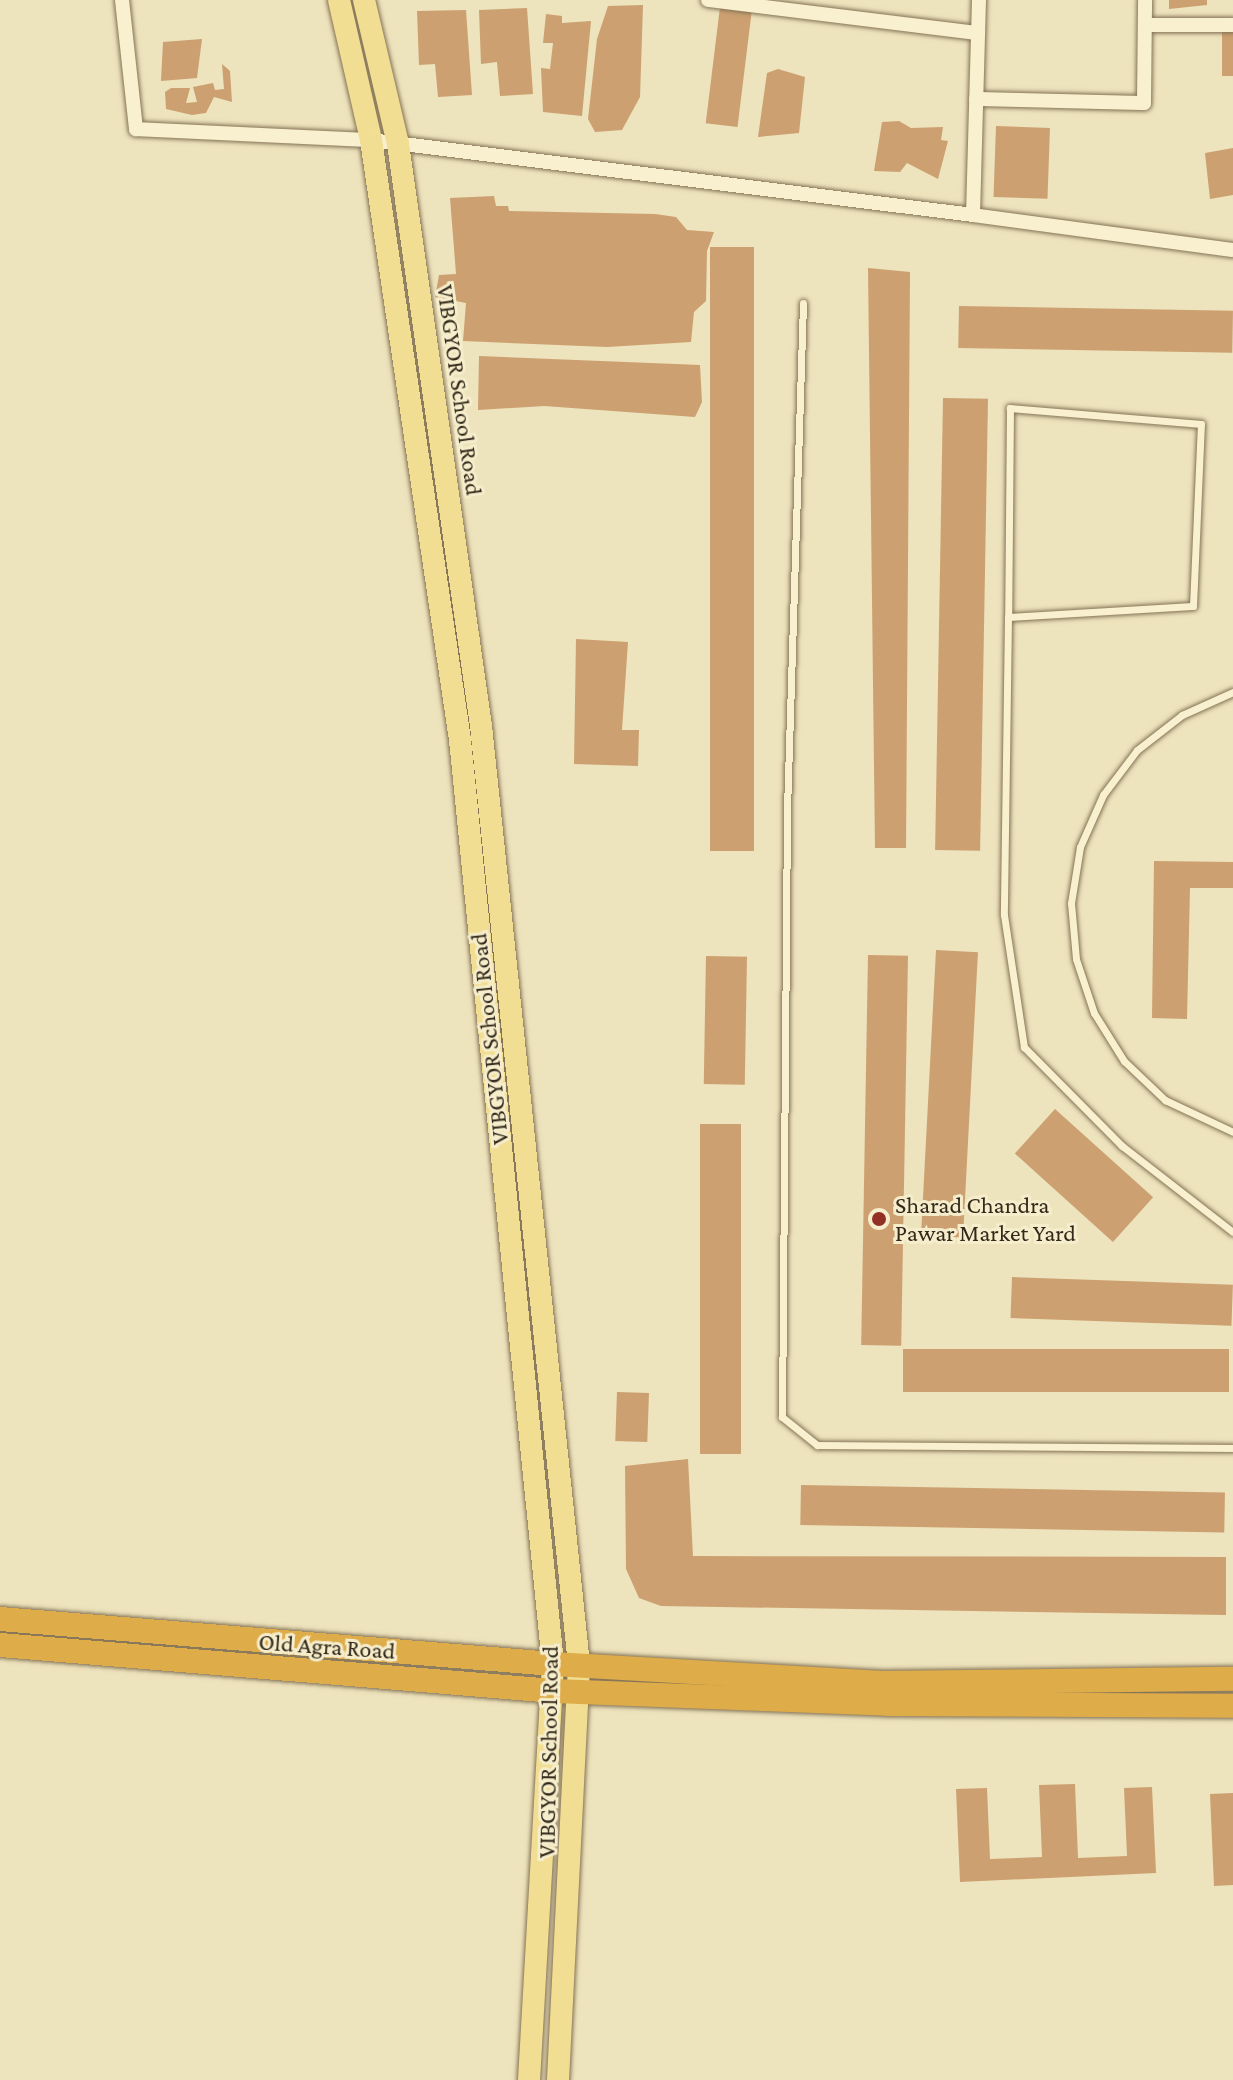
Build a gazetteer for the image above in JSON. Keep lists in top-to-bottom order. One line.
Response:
{"streets":{"highway":["Old Agra Road"],"main road":["VIBGYOR School Road"]},"crossings":[["VIBGYOR School Road","Old Agra Road"]],"places":["Sharad Chandra Pawar Market Yard"]}
